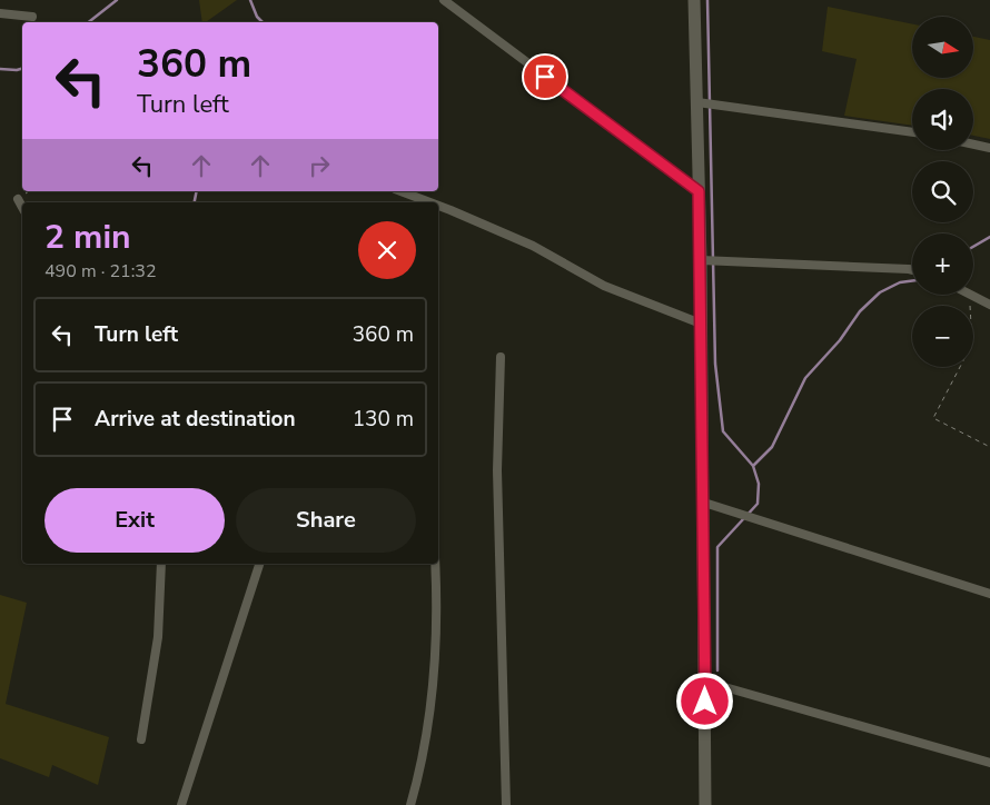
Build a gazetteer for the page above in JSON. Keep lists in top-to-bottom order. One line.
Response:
{"north":"right","page":{"map_buttons":["+","−"],"turn":["360 m","Turn left"],"heading":["2 min","490 m · 21:32"],"list":[{"name":"Turn left","value":"360 m"},{"name":"Arrive at destination","value":"130 m"}],"buttons":["Exit","Share"]}}
